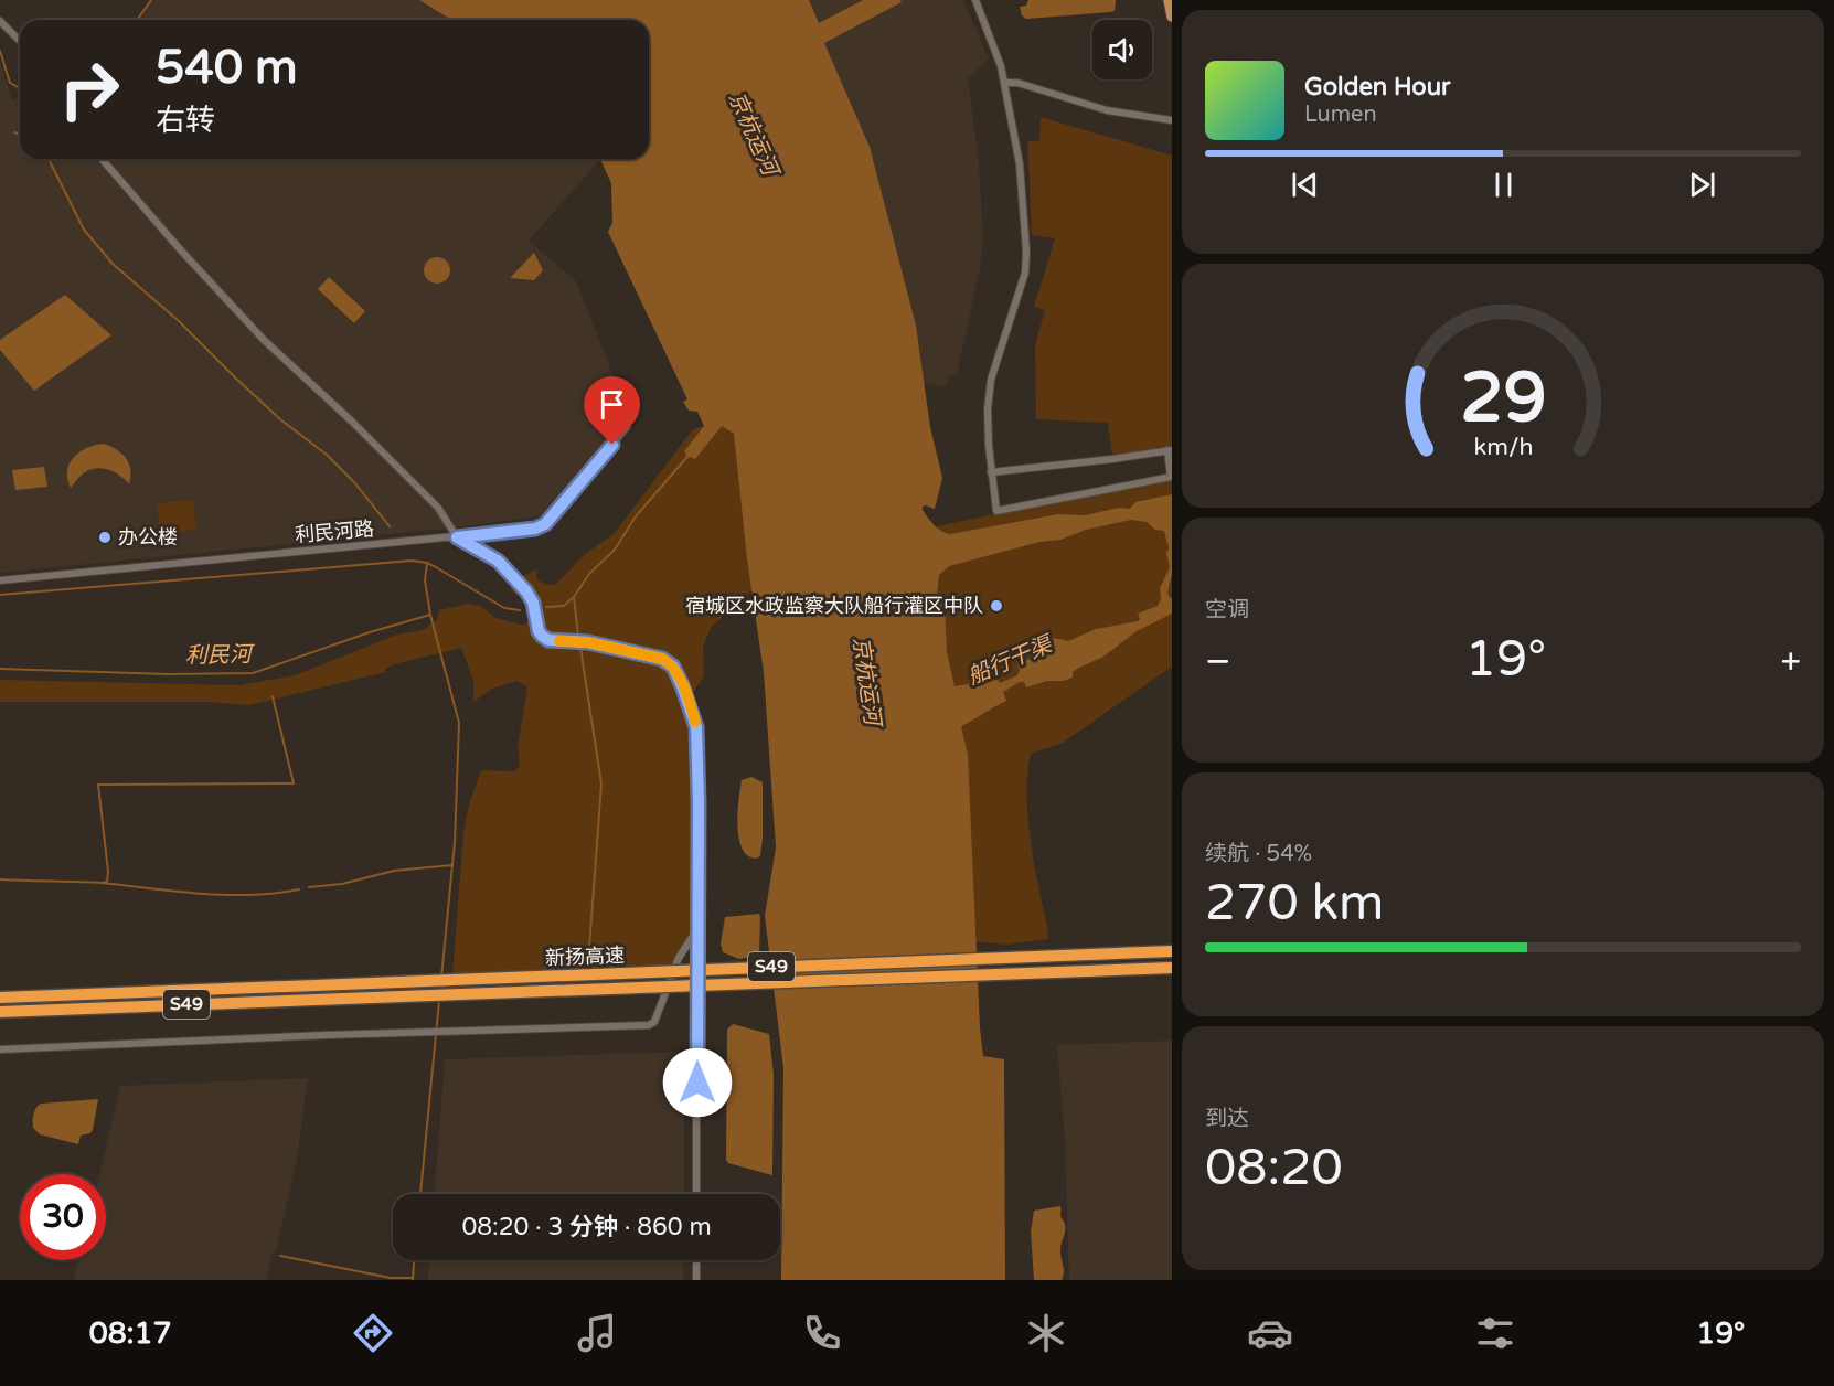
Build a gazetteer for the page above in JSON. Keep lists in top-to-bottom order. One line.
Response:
{"streets":{"highway":["新扬高速","S49"],"street":["利民河路"]},"water":["京杭运河","利民河","船行干渠"],"places":["办公楼","宿城区水政监察大队船行灌区中队"],"page":{"turn":["540 m","右转"],"song":["Golden Hour","Lumen"],"tile":["空调",["续航 · 54%","270 km"],["到达","08:20"]],"heat":["−","19°","+"],"limit":"30","trip":"08:20 · 3 分钟 · 860 m","tabs":["08:17","19°"],"gauge":["29","km/h"]}}
